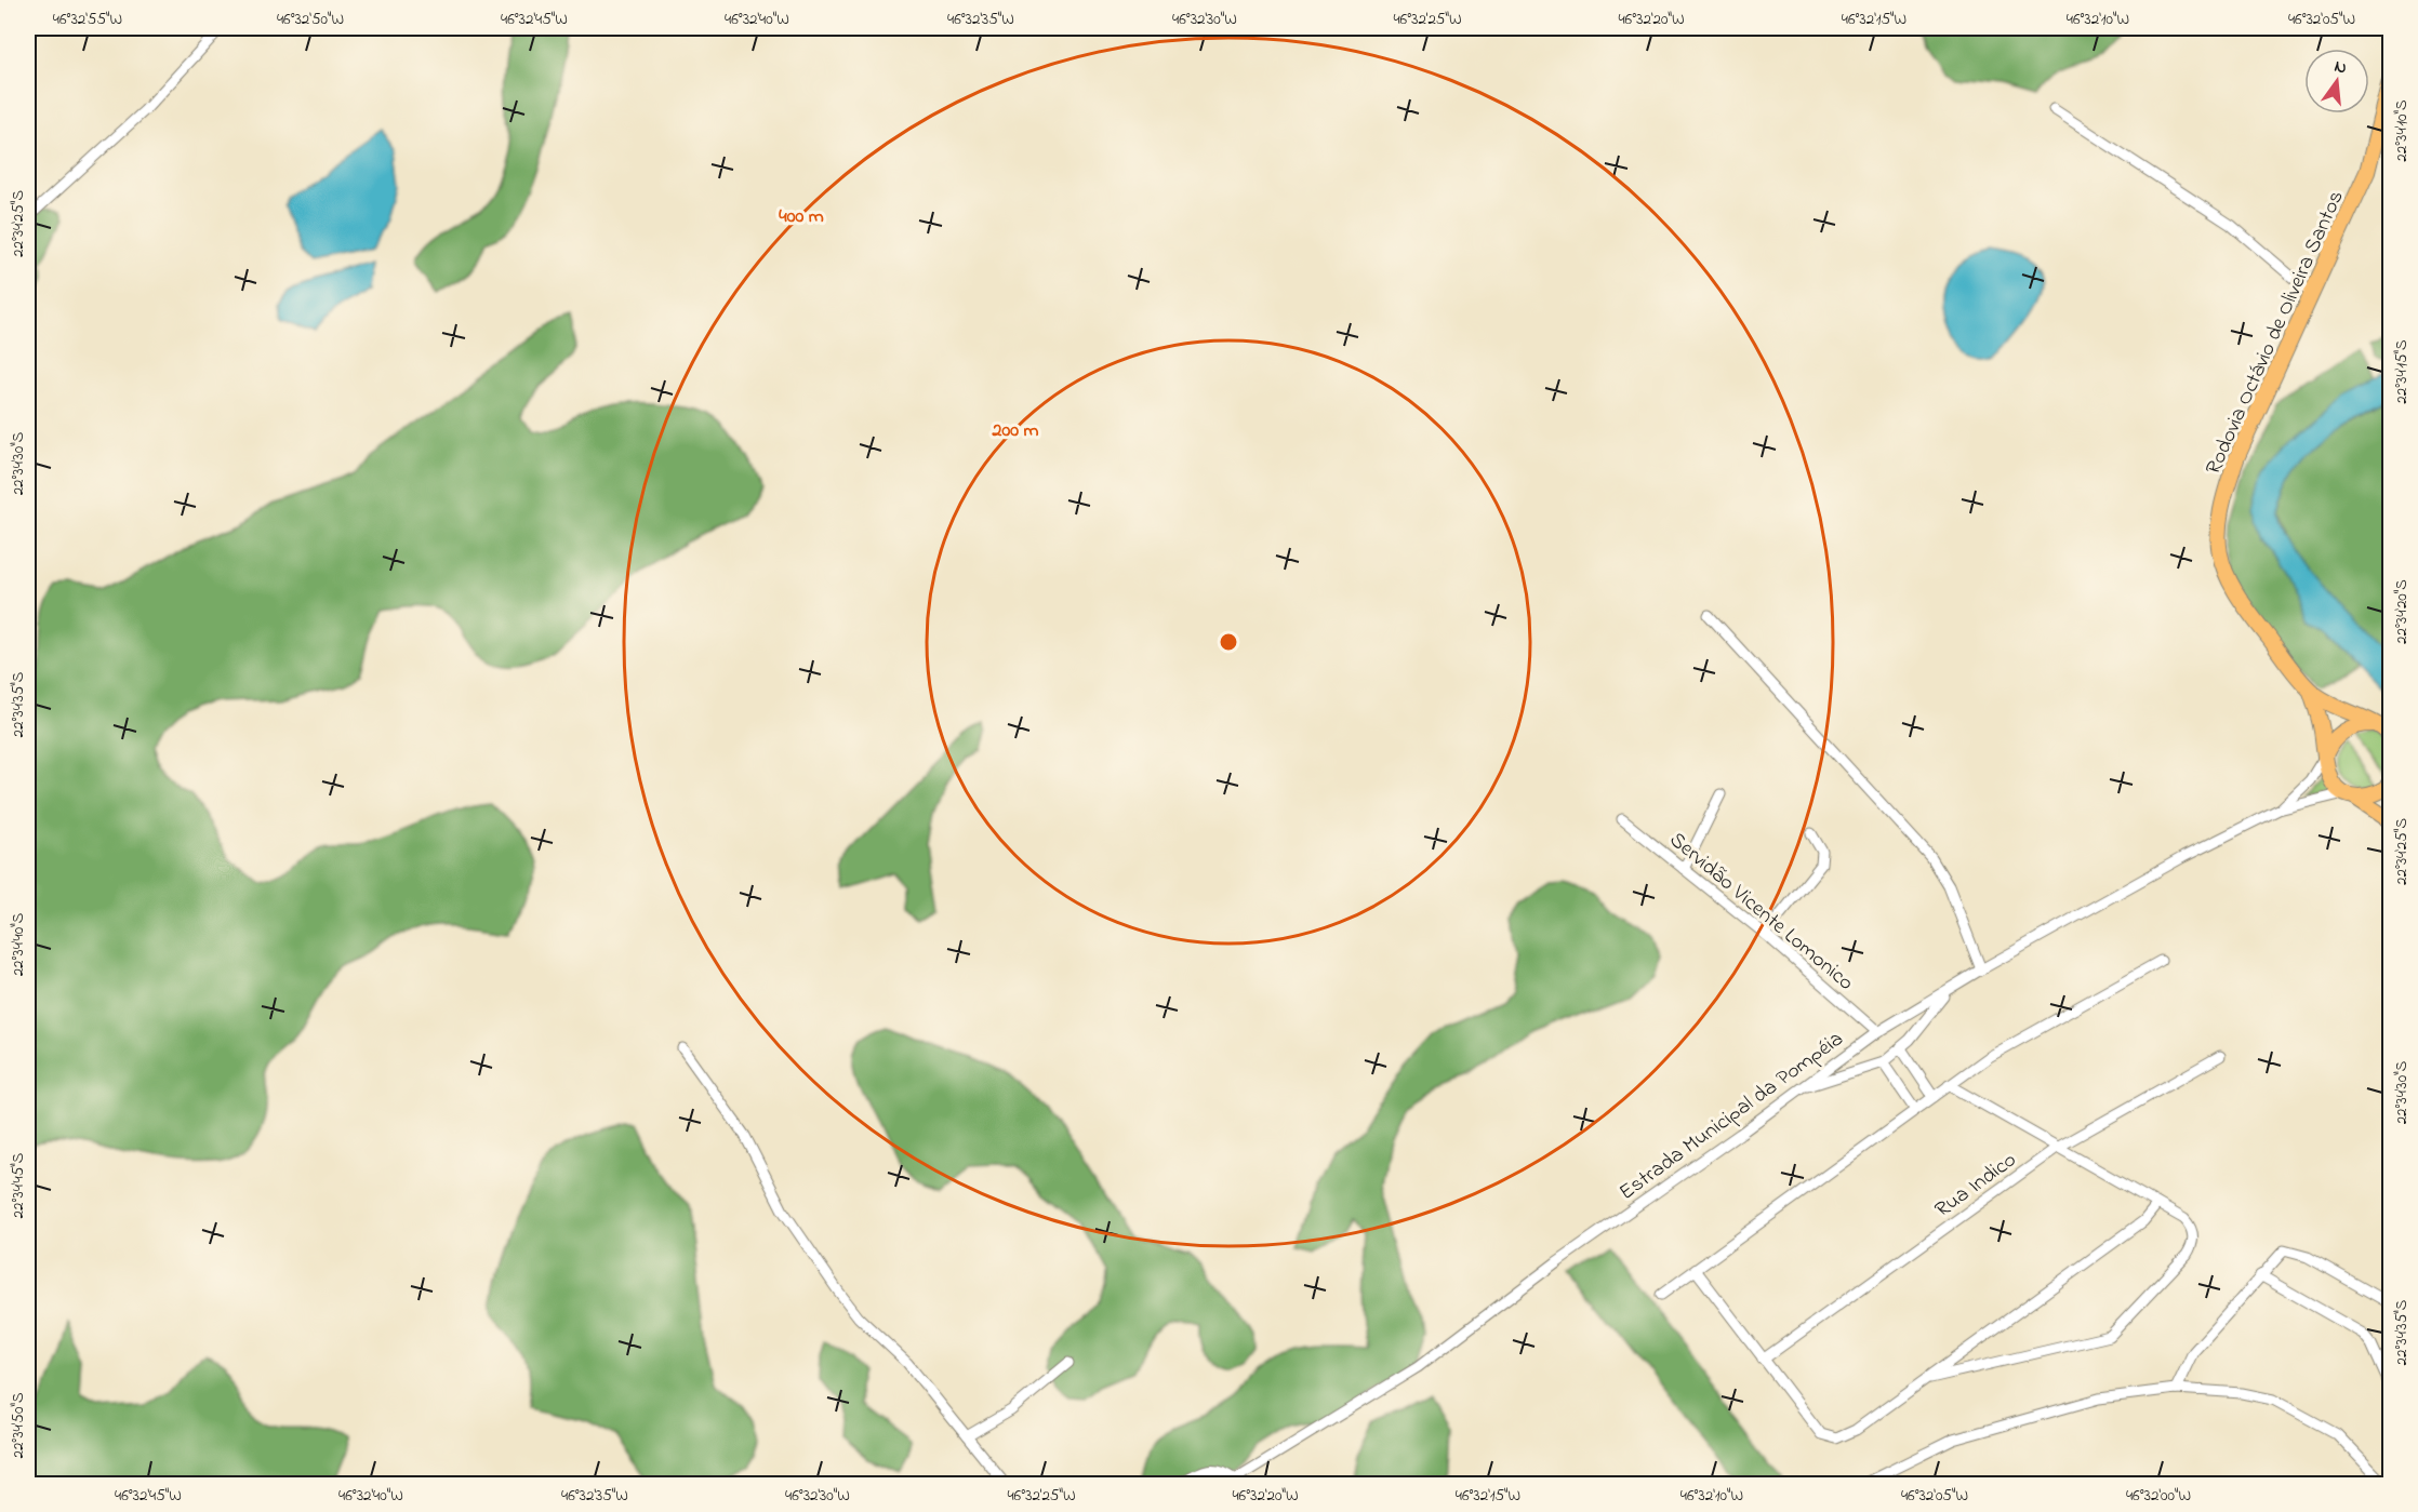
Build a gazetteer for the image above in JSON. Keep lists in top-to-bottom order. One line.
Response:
{"streets":{"main road":["Rodovia Octávio de Oliveira Santos"],"street":["Servidão Vicente Lomonico","Estrada Municipal da Pompéia","Rua Indico"]},"crossings":[["Rodovia Octávio de Oliveira Santos","Estrada Municipal da Pompéia"],["Servidão Vicente Lomonico","Estrada Municipal da Pompéia"]],"north":"top","coordinates":["46°32'55\"W","46°32'50\"W","46°32'45\"W","46°32'40\"W","46°32'35\"W","46°32'30\"W","46°32'25\"W","46°32'20\"W","46°32'15\"W","46°32'10\"W","46°32'05\"W","22°34'10\"S","22°34'25\"S","22°34'15\"S","22°34'30\"S","22°34'20\"S","22°34'35\"S","22°34'40\"S","22°34'45\"S","22°34'50\"S","46°32'00\"W"],"rings":["400 m","200 m"]}
